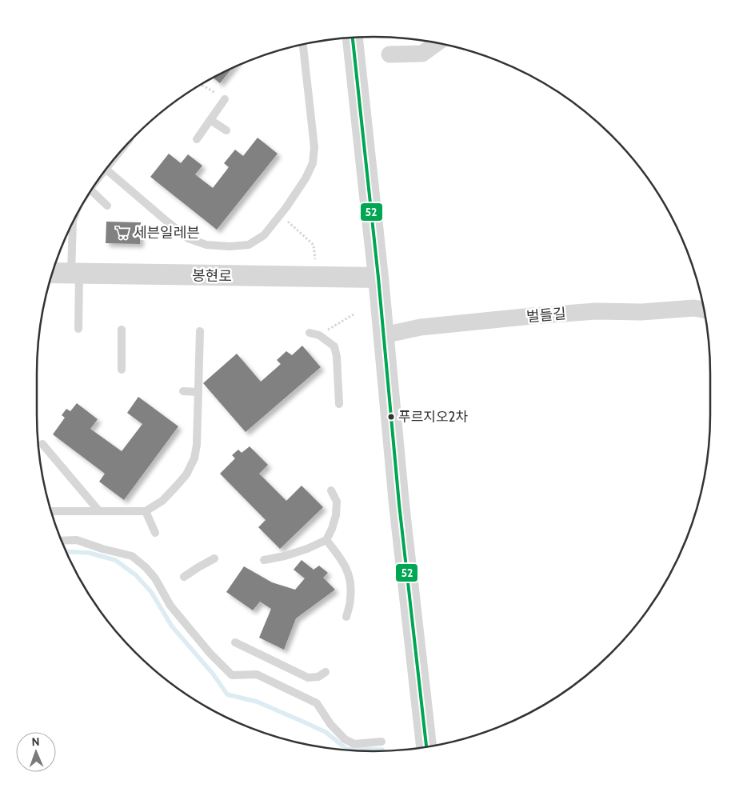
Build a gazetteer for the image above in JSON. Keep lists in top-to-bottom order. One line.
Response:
{"streets":{"street":["봉현로","벌들길"]},"places":{"supermarket":["세븐일레븐"],"other":["푸르지오2차"]},"lines":["transit line 52"],"north":"top"}
